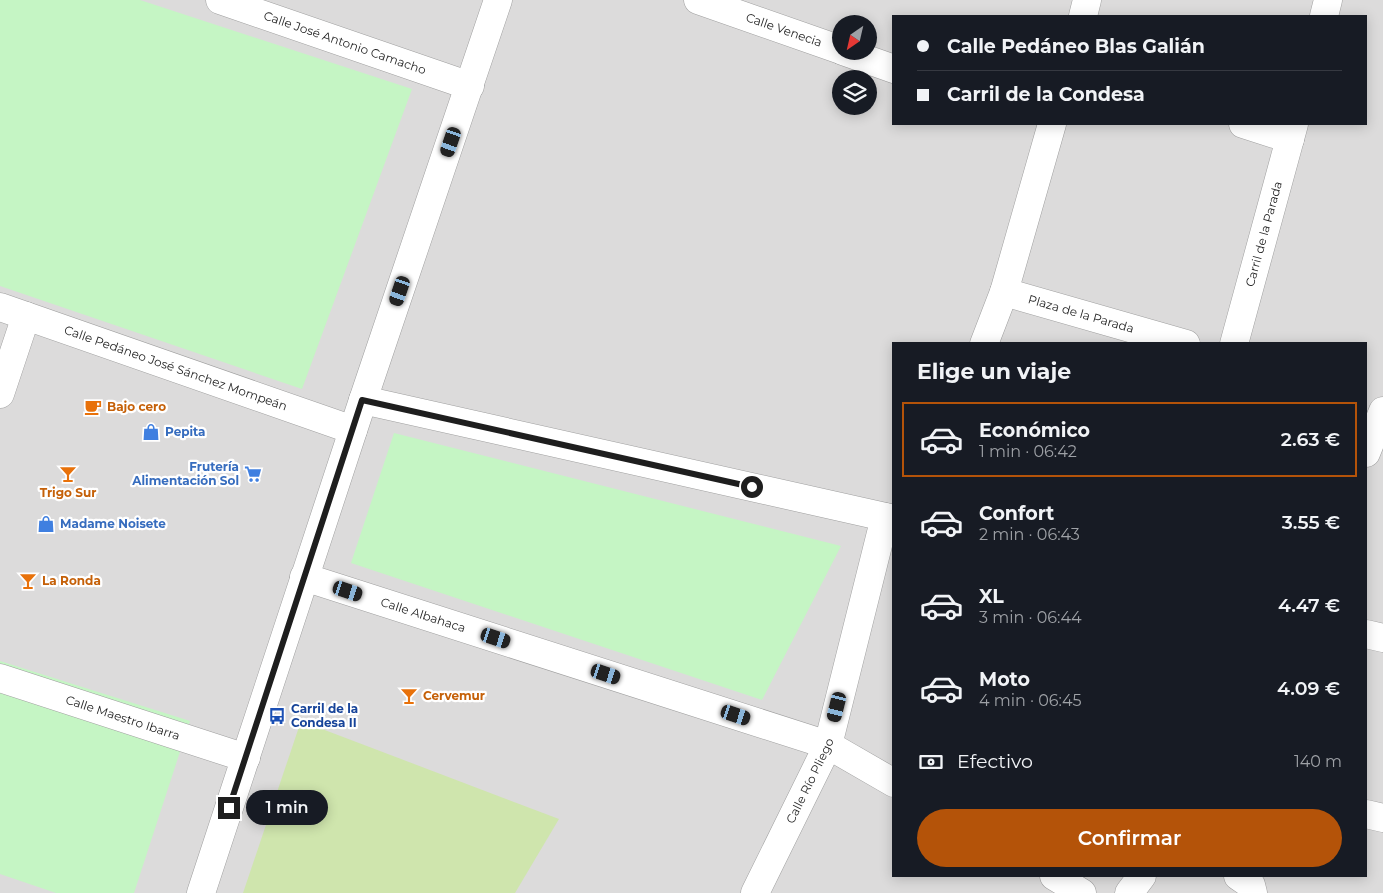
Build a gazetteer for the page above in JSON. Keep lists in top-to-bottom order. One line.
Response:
{"streets":{"street":["Calle Venecia","Calle José Antonio Camacho","Carril de la Parada","Plaza de la Parada","Calle Pedáneo José Sánchez Mompeán","Calle Albahaca","Calle Maestro Ibarra","Calle Río Pliego"]},"crossings":[["Calle Albahaca","Calle Río Pliego"]],"places":{"cafe":["Bajo cero"],"shop":["Pepita","Madame Noisete"],"bar":["Trigo Sur","La Ronda","Cervemur"],"supermarket":["Frutería Alimentación Sol"],"bus stop":["Carril de la Condesa II"]},"north":"bottom left","page":{"banner":["Calle Pedáneo Blas Galián","Carril de la Condesa"],"heading":"Elige un viaje","list":[{"name":"Económico","note":"1 min · 06:42","value":"2.63 €"},{"name":"Confort","note":"2 min · 06:43","value":"3.55 €"},{"name":"XL","note":"3 min · 06:44","value":"4.47 €"},{"name":"Moto","note":"4 min · 06:45","value":"4.09 €"}],"pay":["Efectivo","140 m"],"bubble":"1 min","buttons":"Confirmar"}}
